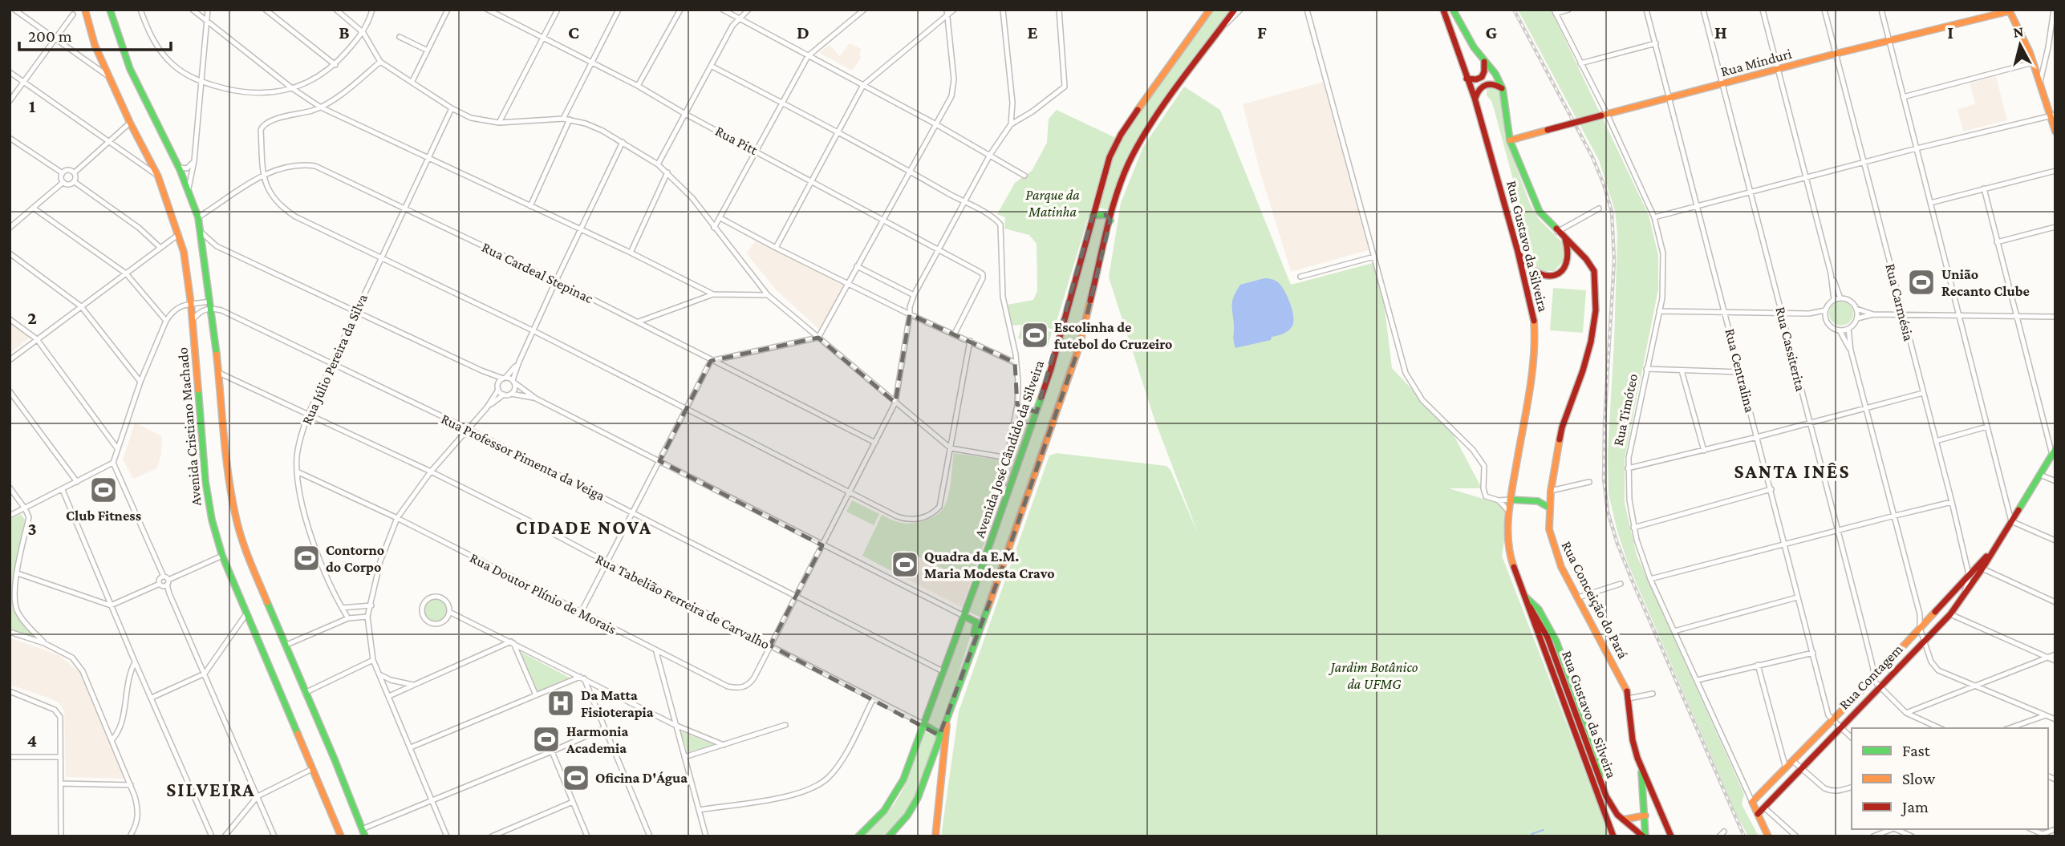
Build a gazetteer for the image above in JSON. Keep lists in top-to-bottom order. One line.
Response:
{"streets":{"main road":["Rua Minduri","Rua Gustavo da Silveira","Rua Timóteo","Avenida Cristiano Machado","Avenida José Cândido da Silveira","Rua Conceição do Pará","Rua Contagem"],"street":["Rua Pitt","Rua Cardeal Stepinac","Rua Carmésia","Rua Cassiterita","Rua Júlio Pereira da Silva","Rua Centralina","Rua Professor Pimenta da Veiga","Rua Doutor Plínio de Morais","Rua Tabelião Ferreira de Carvalho"]},"crossings":[["Rua Minduri","Rua Carmésia"],["Rua Minduri","Rua Cassiterita"],["Rua Minduri","Rua Centralina"],["Rua Minduri","Rua Timóteo"],["Rua Minduri","Rua Conceição do Pará"],["Rua Pitt","Rua Doutor Plínio de Morais"],["Rua Cardeal Stepinac","Rua Júlio Pereira da Silva"],["Rua Cardeal Stepinac","Rua Doutor Plínio de Morais"],["Rua Carmésia","Rua Contagem"],["Rua Cassiterita","Rua Contagem"],["Rua Júlio Pereira da Silva","Rua Professor Pimenta da Veiga"],["Rua Júlio Pereira da Silva","Rua Doutor Plínio de Morais"],["Rua Júlio Pereira da Silva","Rua Tabelião Ferreira de Carvalho"],["Rua Centralina","Rua Contagem"],["Rua Timóteo","Rua Contagem"],["Avenida José Cândido da Silveira","Rua Professor Pimenta da Veiga"],["Avenida José Cândido da Silveira","Rua Tabelião Ferreira de Carvalho"],["Rua Professor Pimenta da Veiga","Rua Doutor Plínio de Morais"],["Rua Doutor Plínio de Morais","Rua Tabelião Ferreira de Carvalho"]],"districts":["SANTA INÊS","CIDADE NOVA","SILVEIRA"],"parks":["Parque da Matinha","Jardim Botânico da UFMG"],"places":{"sports":["União Recanto Clube","Escolinha de futebol do Cruzeiro","Club Fitness","Contorno do Corpo","Quadra da E.M. Maria Modesta Cravo","Harmonia Academia","Oficina D'Água"],"hospital":["Da Matta Fisioterapia"]},"legend":["Fast","Slow","Jam"],"scale_bar":"200 m","north":"top","grid":{"columns":["B","C","D","E","F","G","H","I"],"rows":["1","2","3","4"]}}
